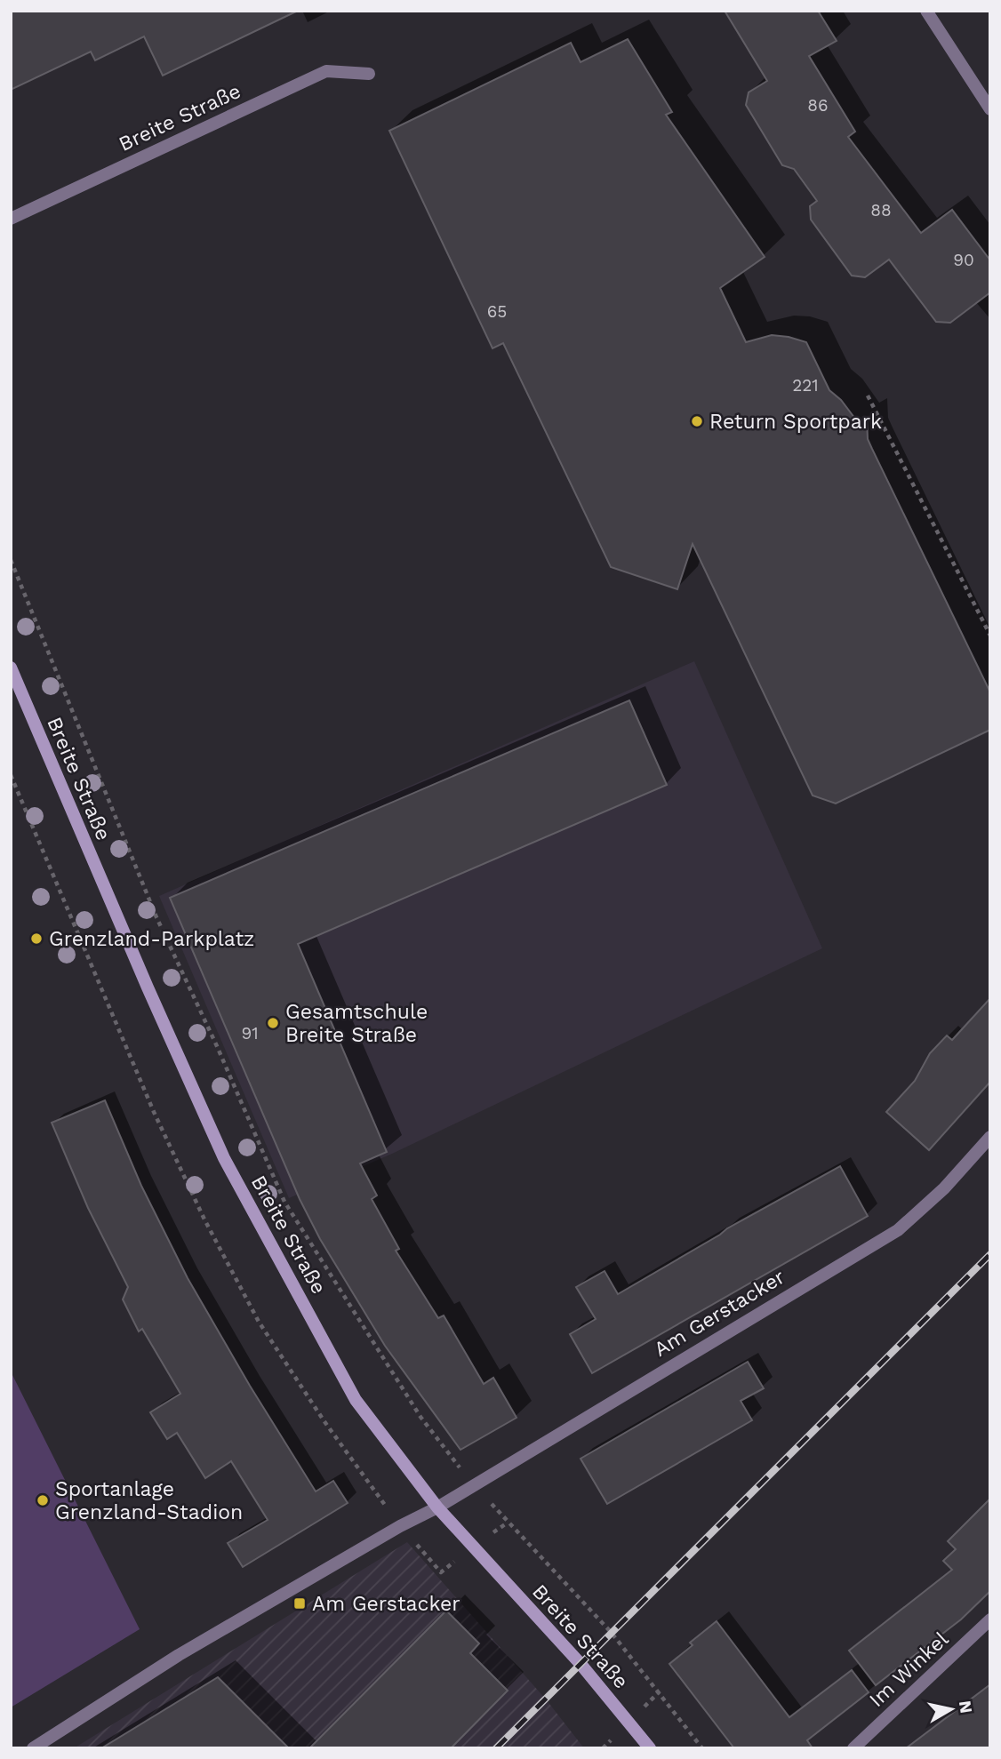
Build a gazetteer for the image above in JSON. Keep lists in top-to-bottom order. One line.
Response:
{"streets":{"main road":["Breite Straße"],"street":["Am Gerstacker","Im Winkel"]},"crossings":[["Breite Straße","Am Gerstacker"]],"places":{"other":["Return Sportpark","Grenzland-Parkplatz","Gesamtschule Breite Straße","Sportanlage Grenzland-Stadion"],"transit":["Am Gerstacker"]},"house_numbers":["86","88","90","65","221","91"],"north":"right"}
